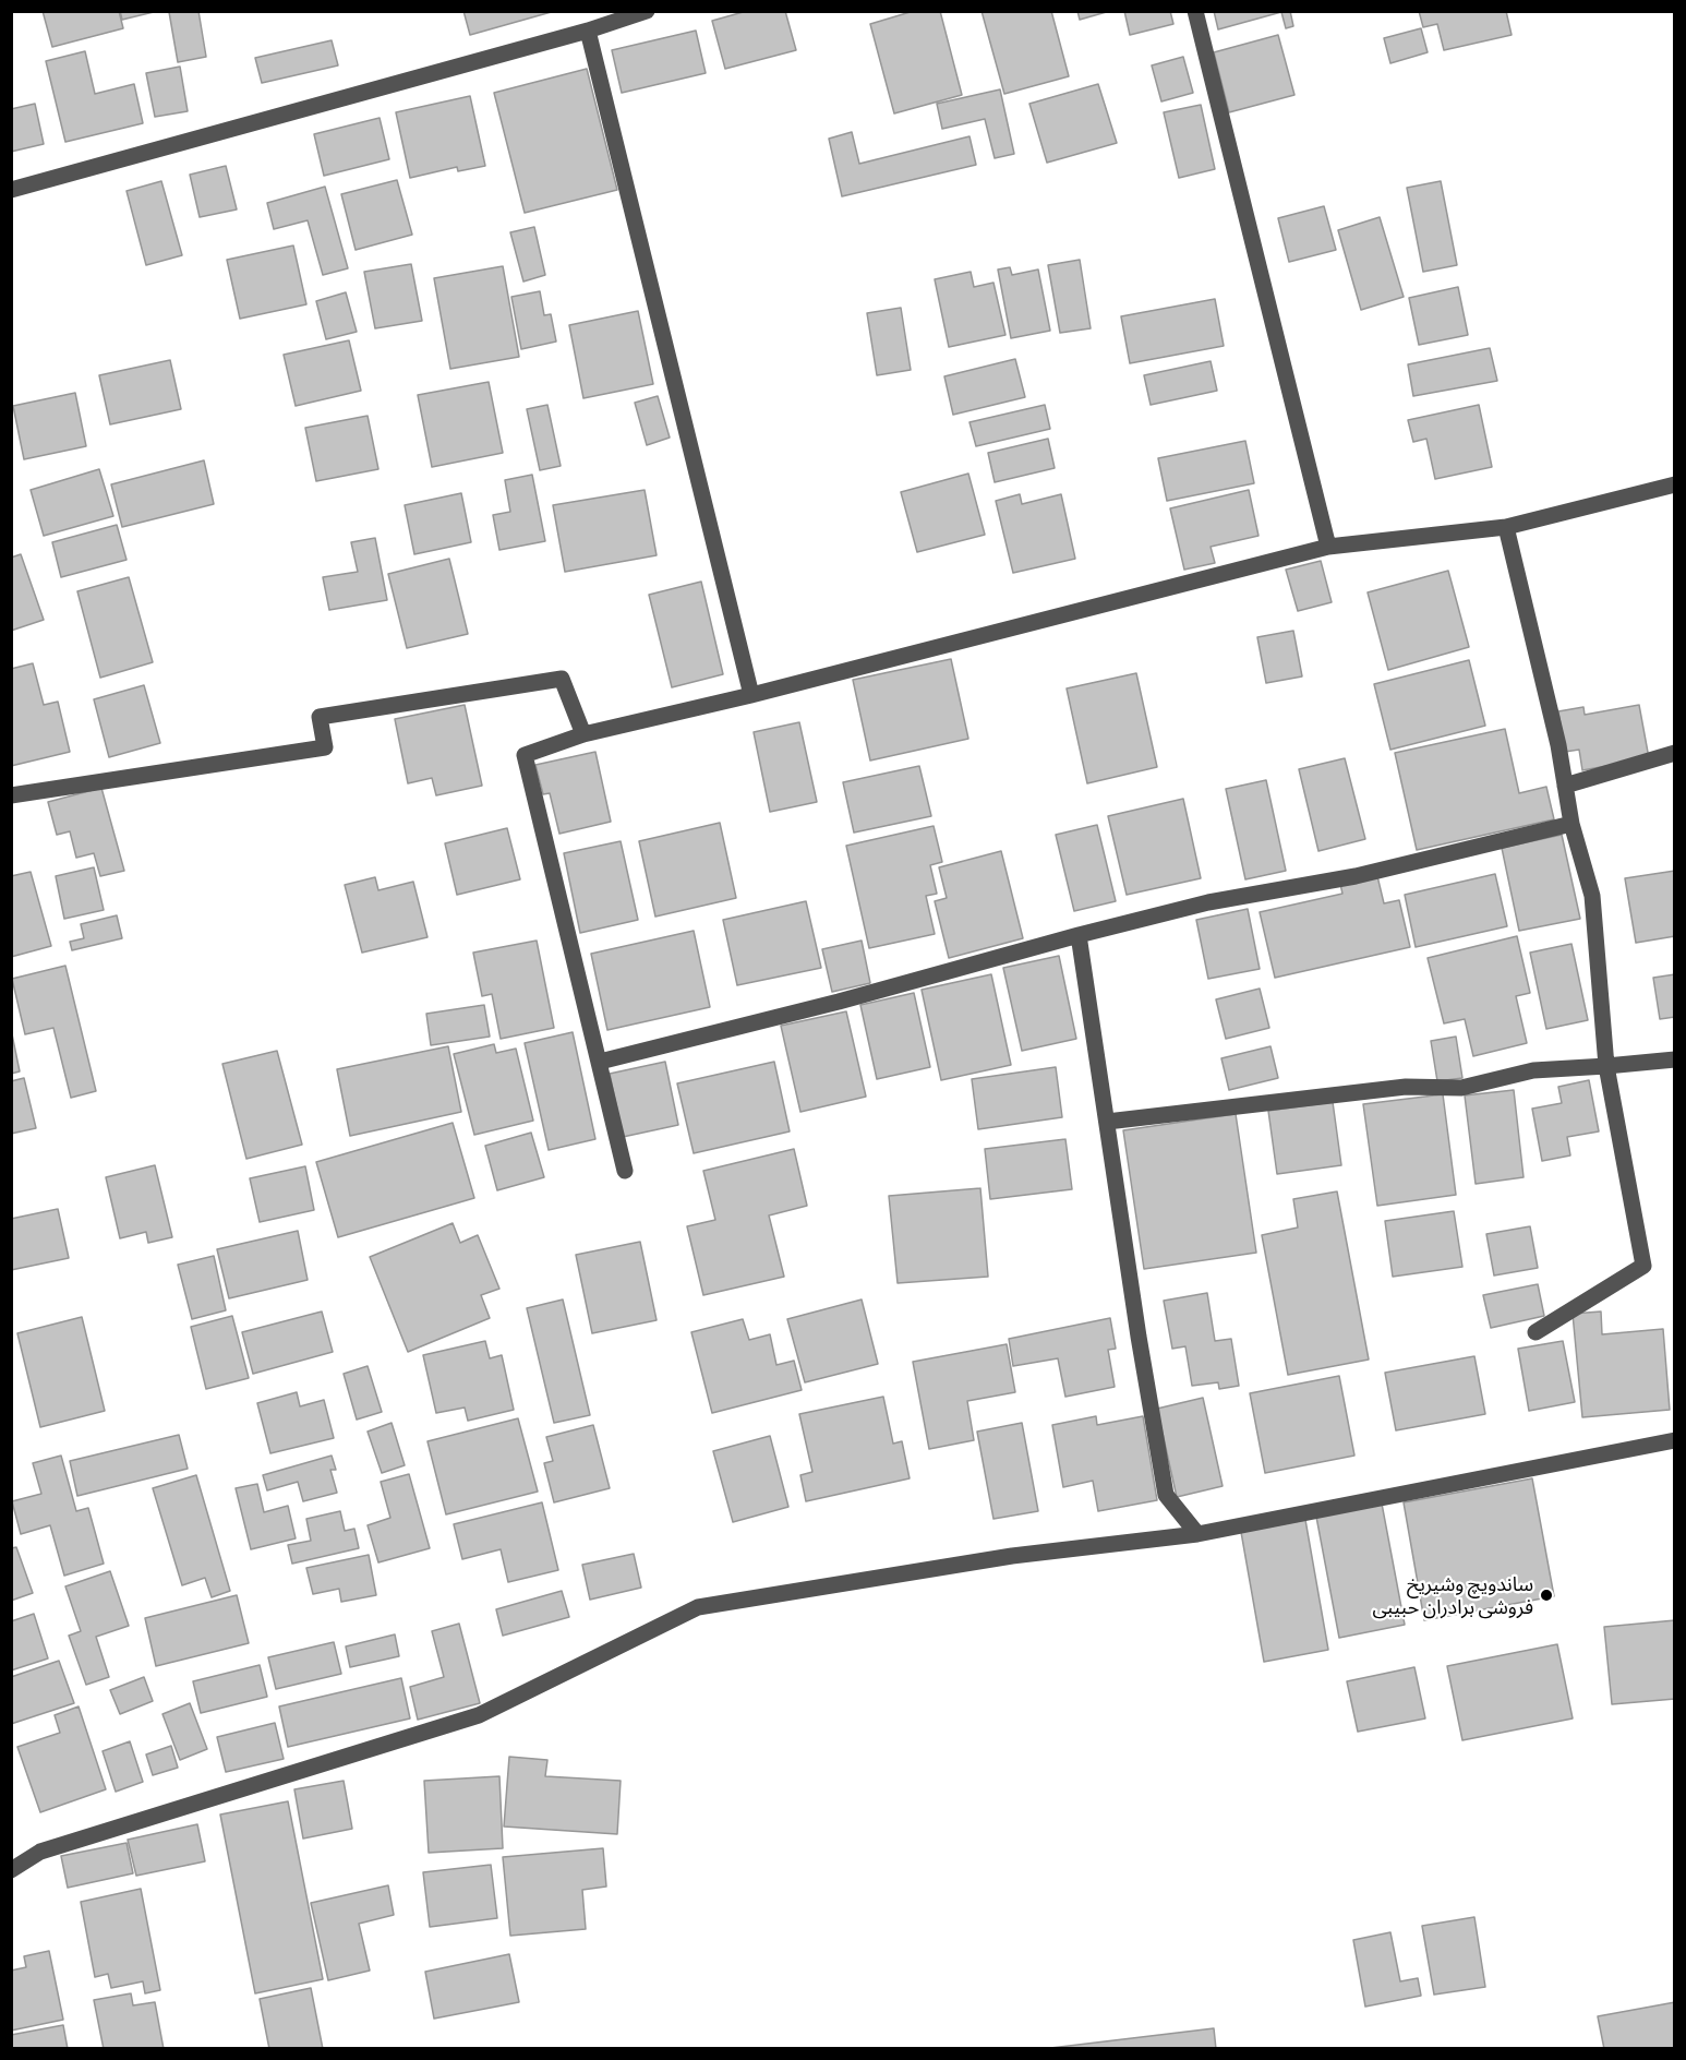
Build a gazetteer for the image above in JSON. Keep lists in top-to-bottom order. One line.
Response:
{"places":["ساندویچ وشیریخ فروشی برادران حبیبی"]}
